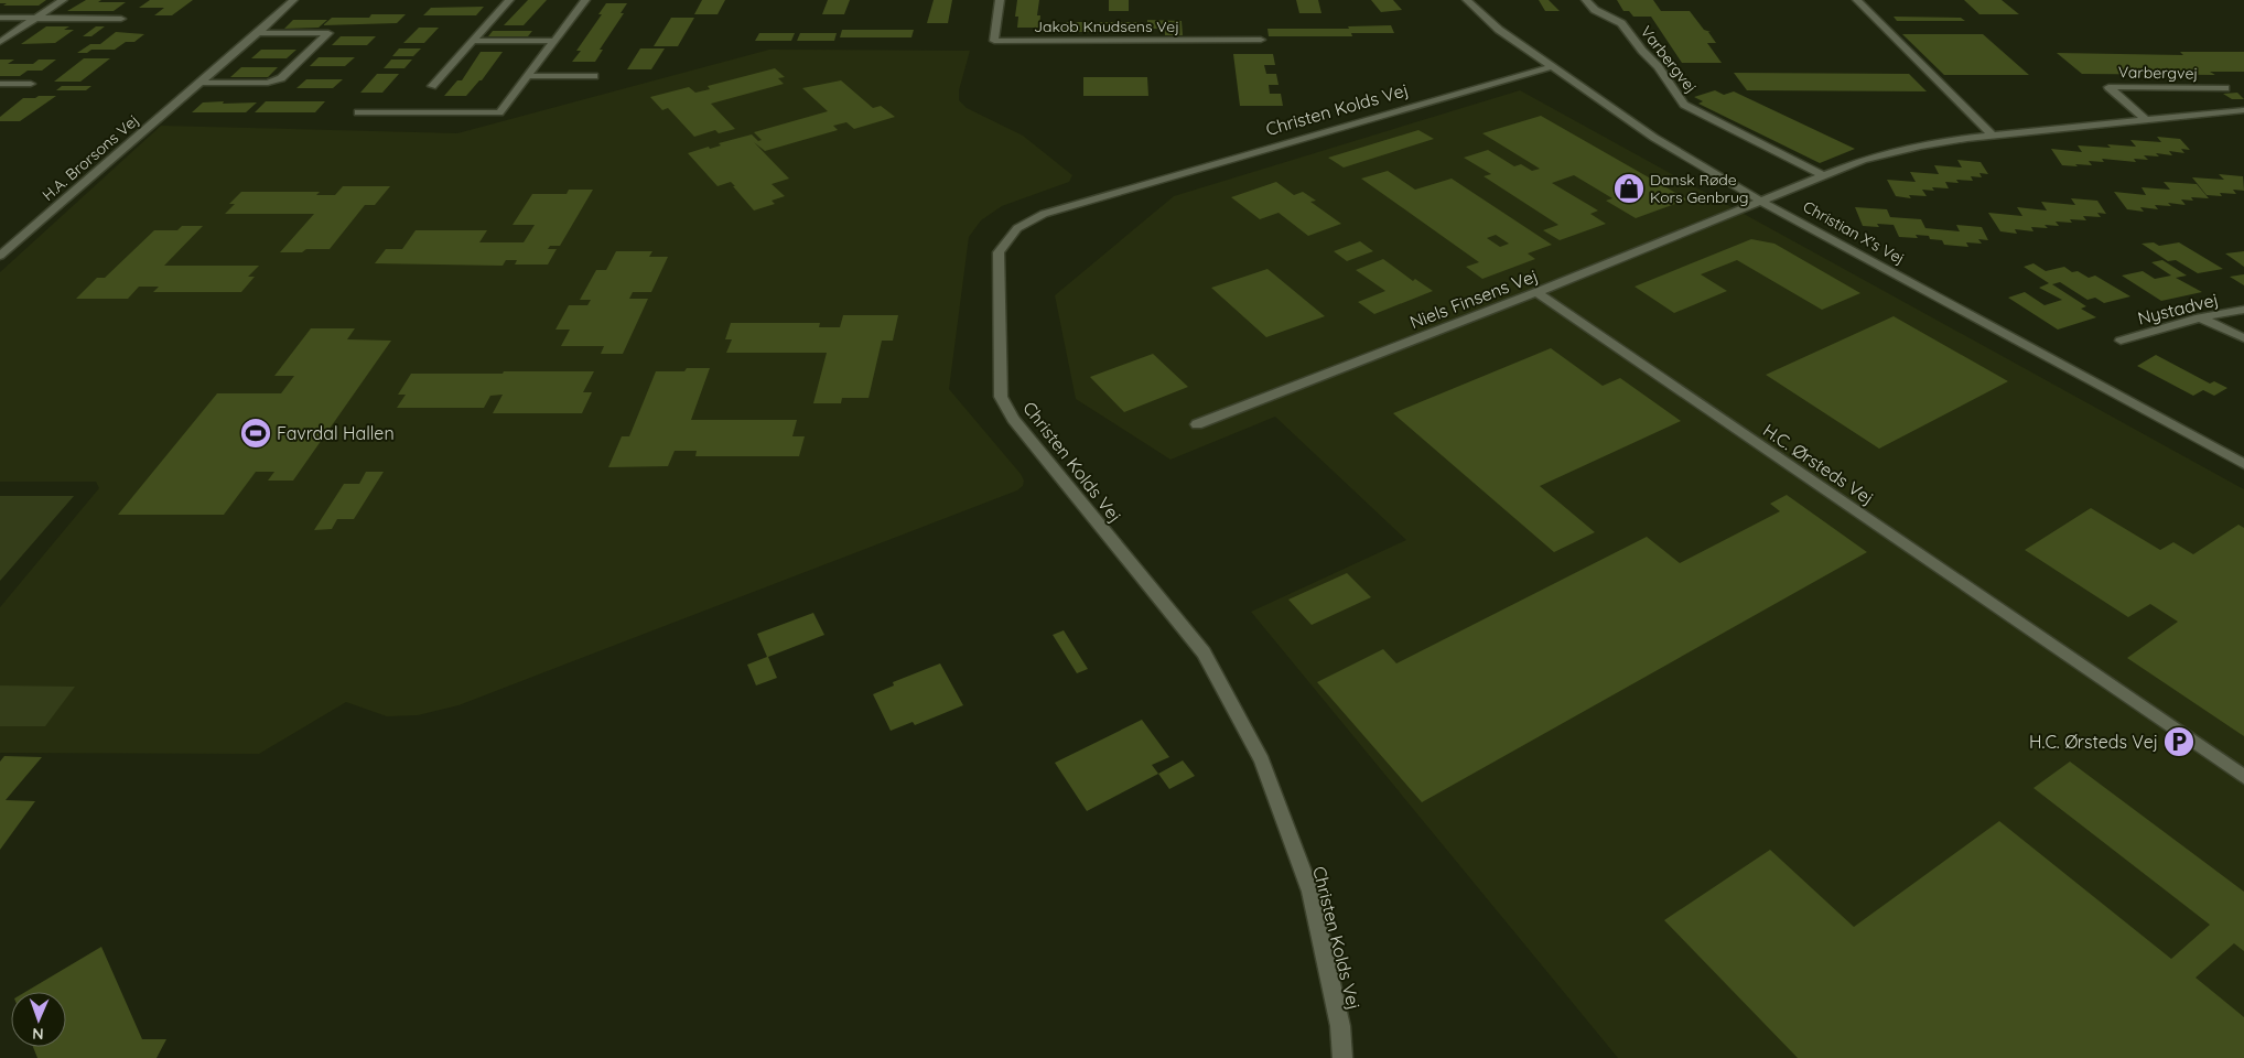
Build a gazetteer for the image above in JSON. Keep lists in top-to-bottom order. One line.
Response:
{"streets":{"street":["Jakob Knudsens Vej","Varbergvej","Christen Kolds Vej","H.A. Brorsons Vej","Christian X's Vej","Niels Finsens Vej","Nystadvej","H.C. Ørsteds Vej"]},"crossings":[["Christen Kolds Vej","Christian X's Vej"],["Christian X's Vej","Niels Finsens Vej"],["Niels Finsens Vej","H.C. Ørsteds Vej"]],"places":{"shop":["Dansk Røde Kors Genbrug"],"sports":["Favrdal Hallen"],"parking":["H.C. Ørsteds Vej"]},"north":"bottom"}
